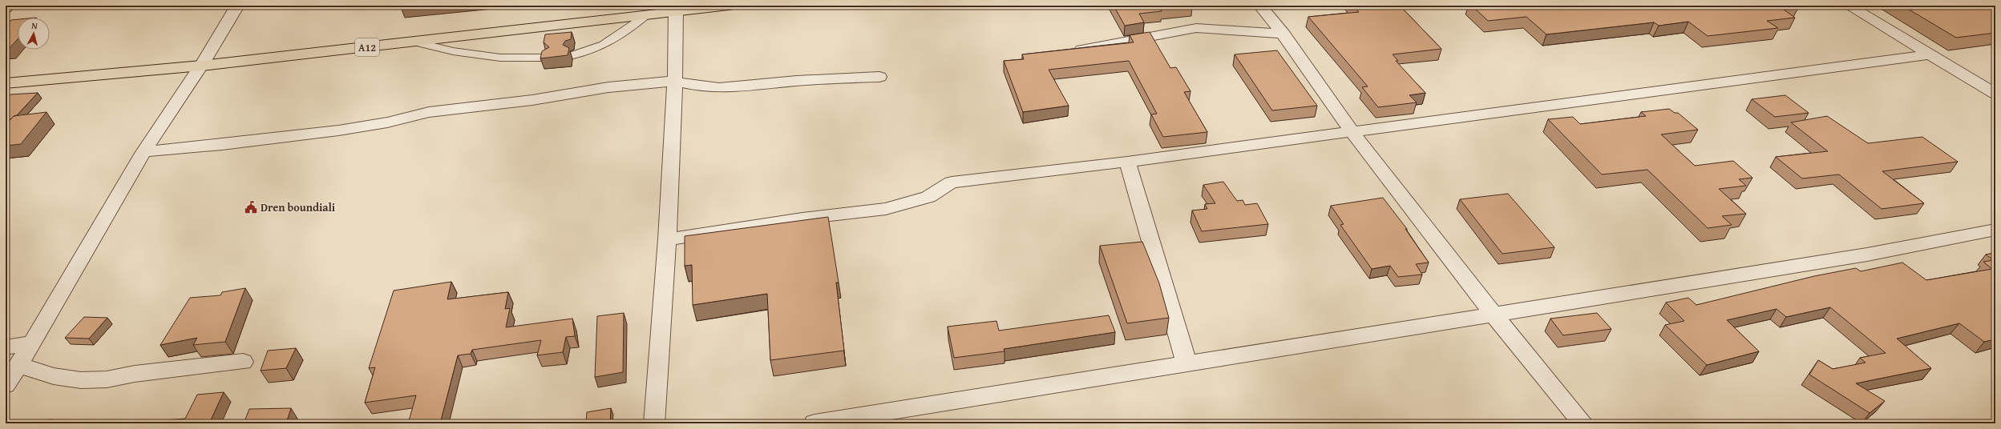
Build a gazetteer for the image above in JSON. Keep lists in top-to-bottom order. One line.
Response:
{"streets":{"main road":["A12"]},"places":{"public building":["Dren boundiali"]},"north":"top"}
